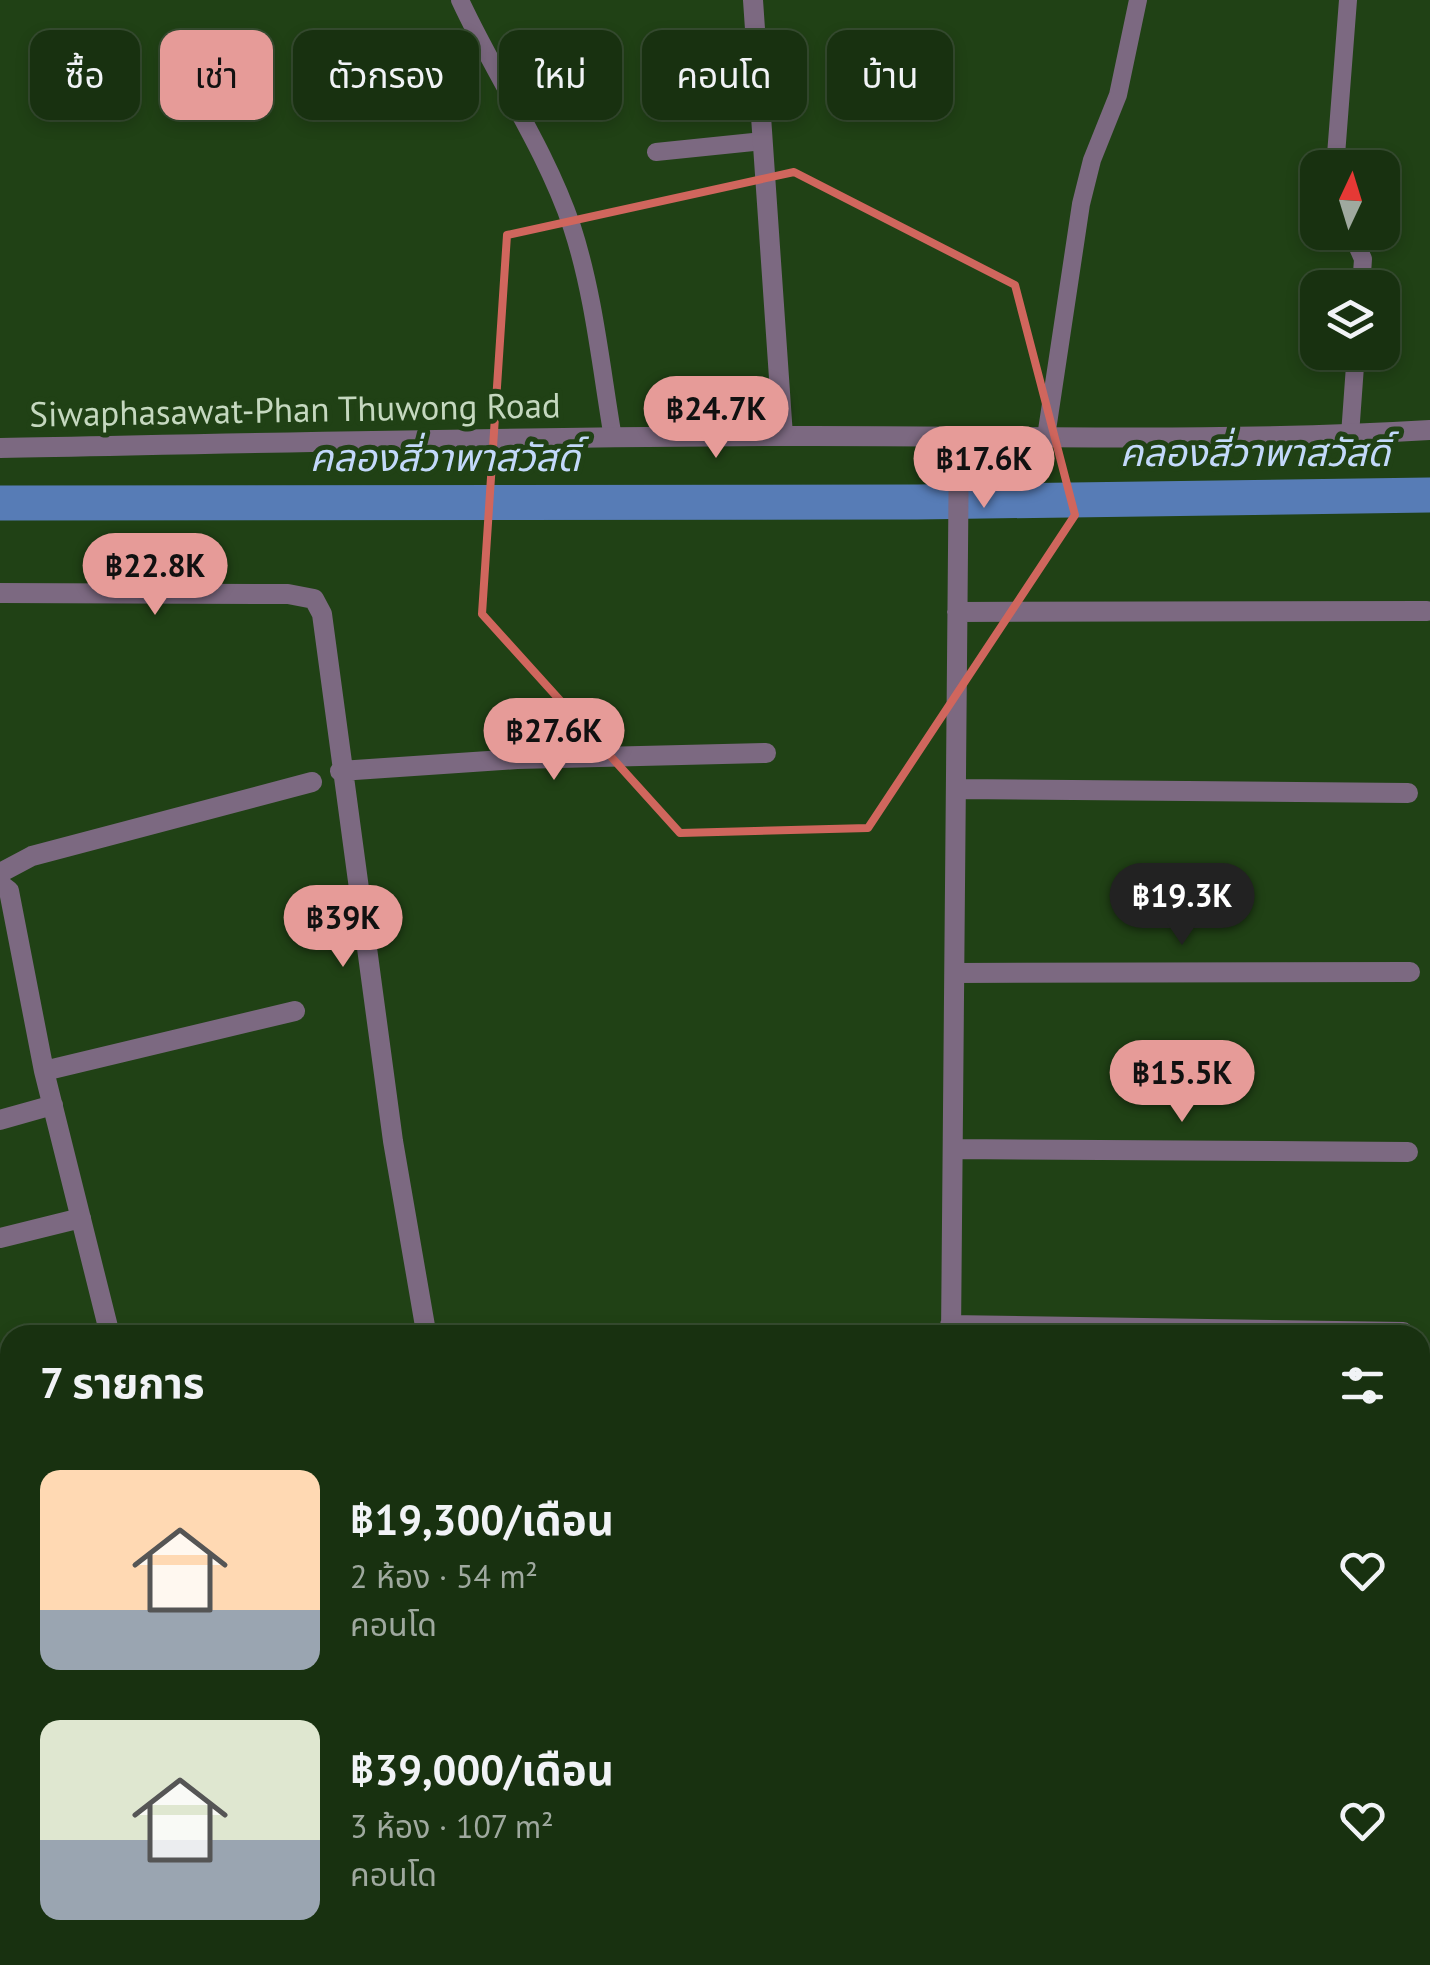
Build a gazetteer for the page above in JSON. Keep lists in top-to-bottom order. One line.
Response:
{"streets":{"street":["Siwaphasawat-Phan Thuwong Road"]},"water":["คลองสี่วาพาสวัสดิ์"],"north":"top","page":{"chip":["ซื้อ","เช่า","ตัวกรอง","ใหม่","คอนโด","บ้าน"],"price":["฿24.7K","฿17.6K","฿22.8K","฿27.6K","฿19.3K","฿39K","฿15.5K"],"heading":"7 รายการ","list":[{"name":"฿19,300/เดือน","note":"2 ห้อง · 54 m² · คอนโด"},{"name":"฿39,000/เดือน","note":"3 ห้อง · 107 m² · คอนโด"}]}}
